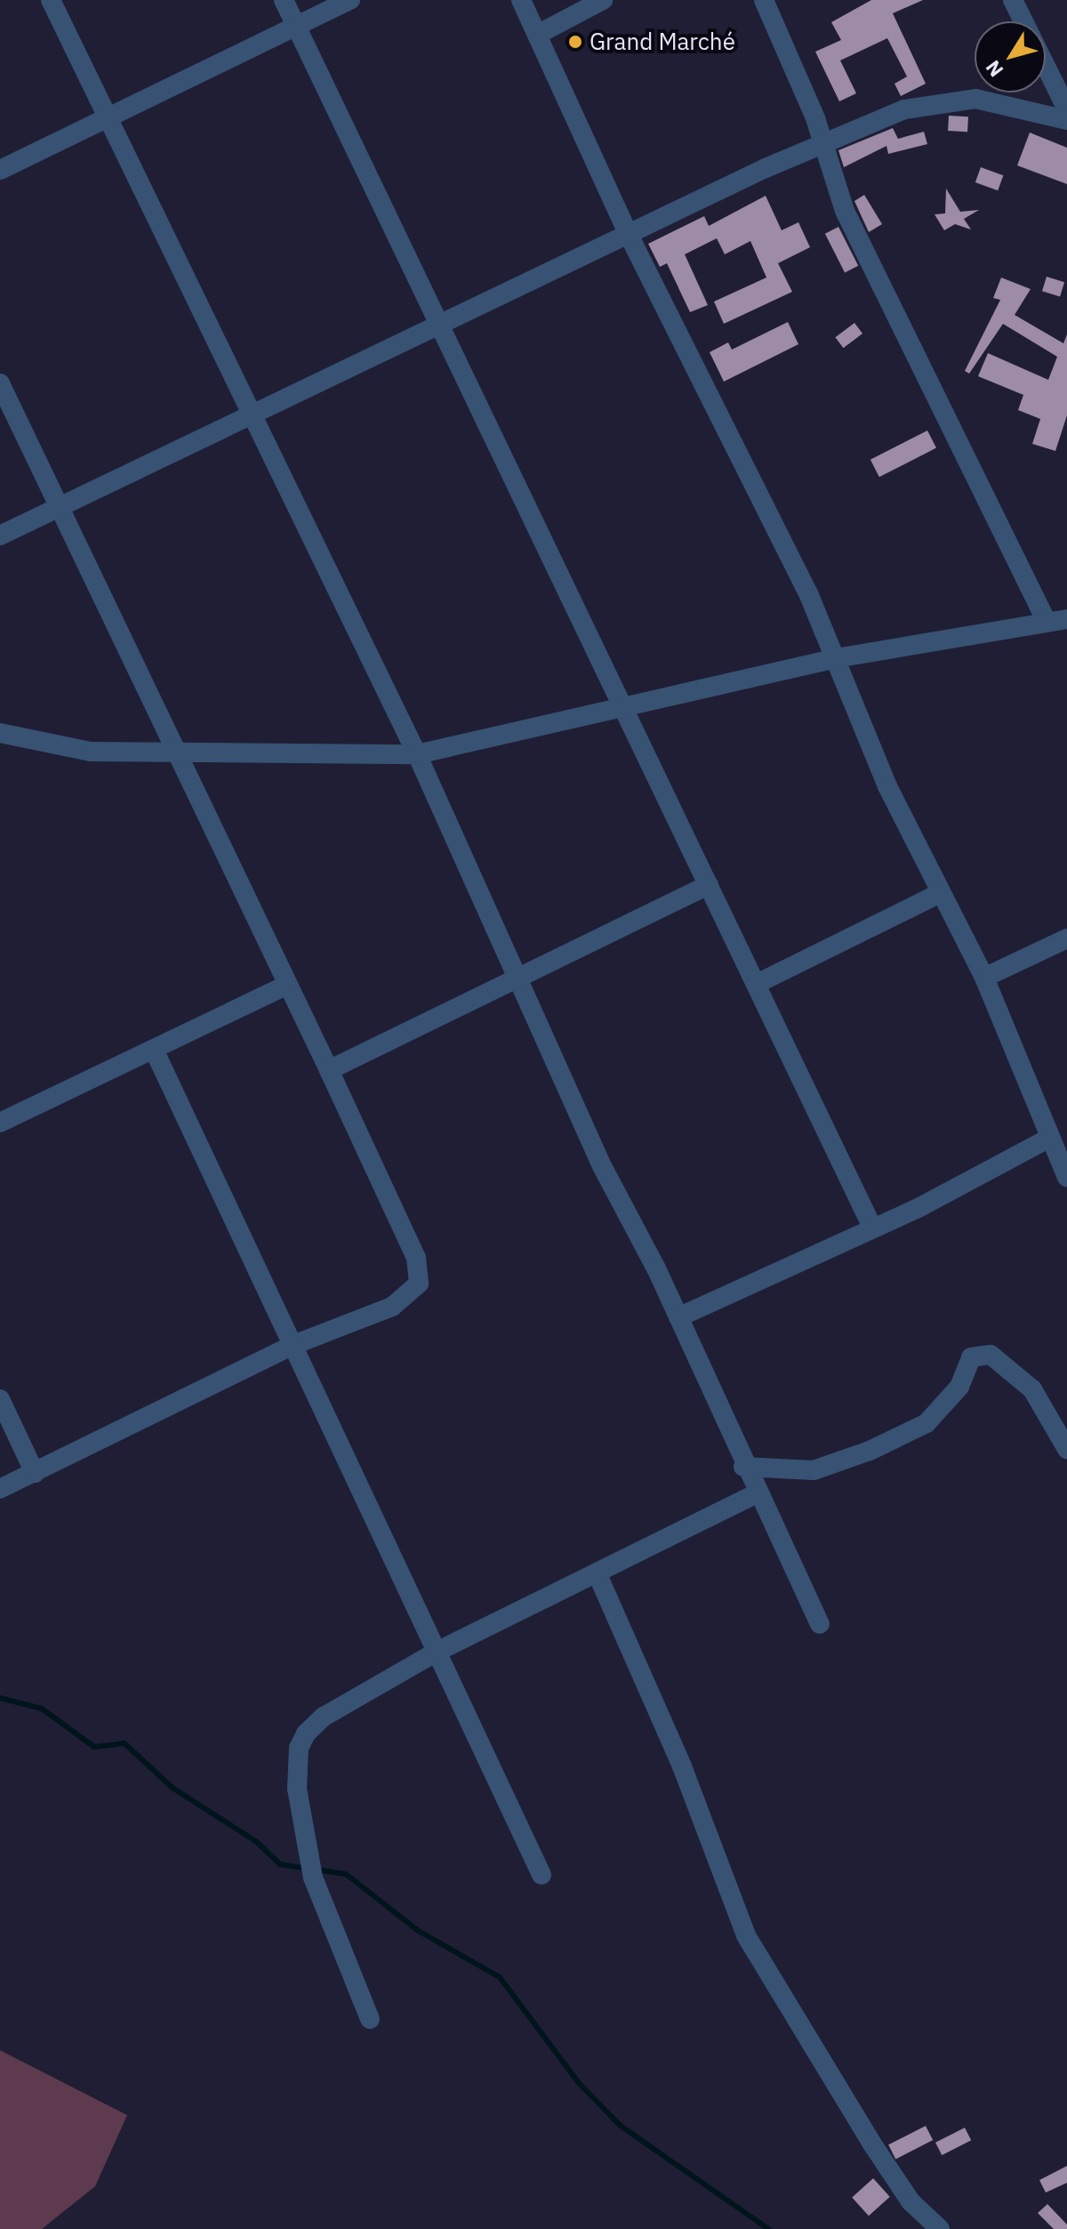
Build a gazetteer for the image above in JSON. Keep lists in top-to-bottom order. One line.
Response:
{"places":["Grand Marché"],"north":"bottom left"}
